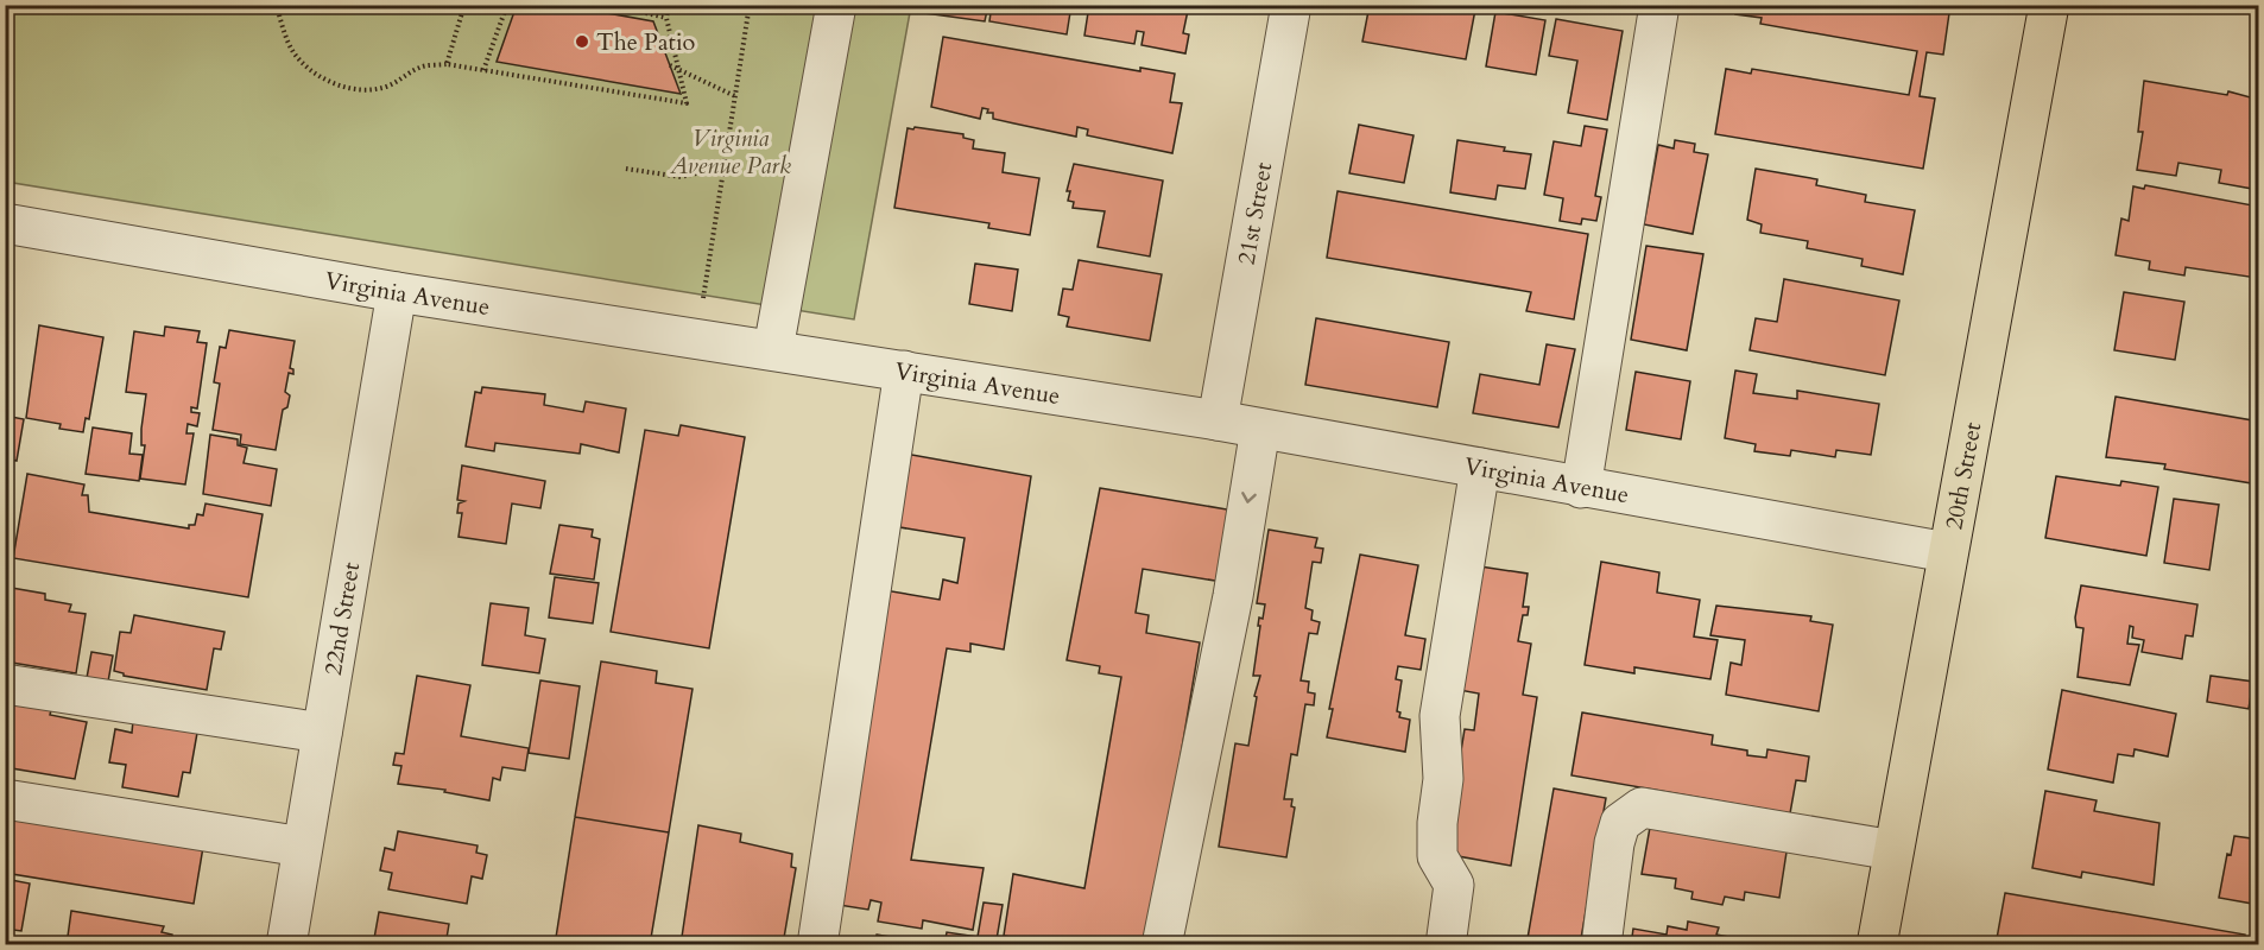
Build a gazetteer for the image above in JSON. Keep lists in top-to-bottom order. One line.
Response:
{"streets":{"main road":["20th Street"],"street":["21st Street","Virginia Avenue","22nd Street"]},"crossings":[["21st Street","Virginia Avenue"],["Virginia Avenue","20th Street"],["Virginia Avenue","22nd Street"]],"parks":["Virginia Avenue Park"],"places":["The Patio"]}
